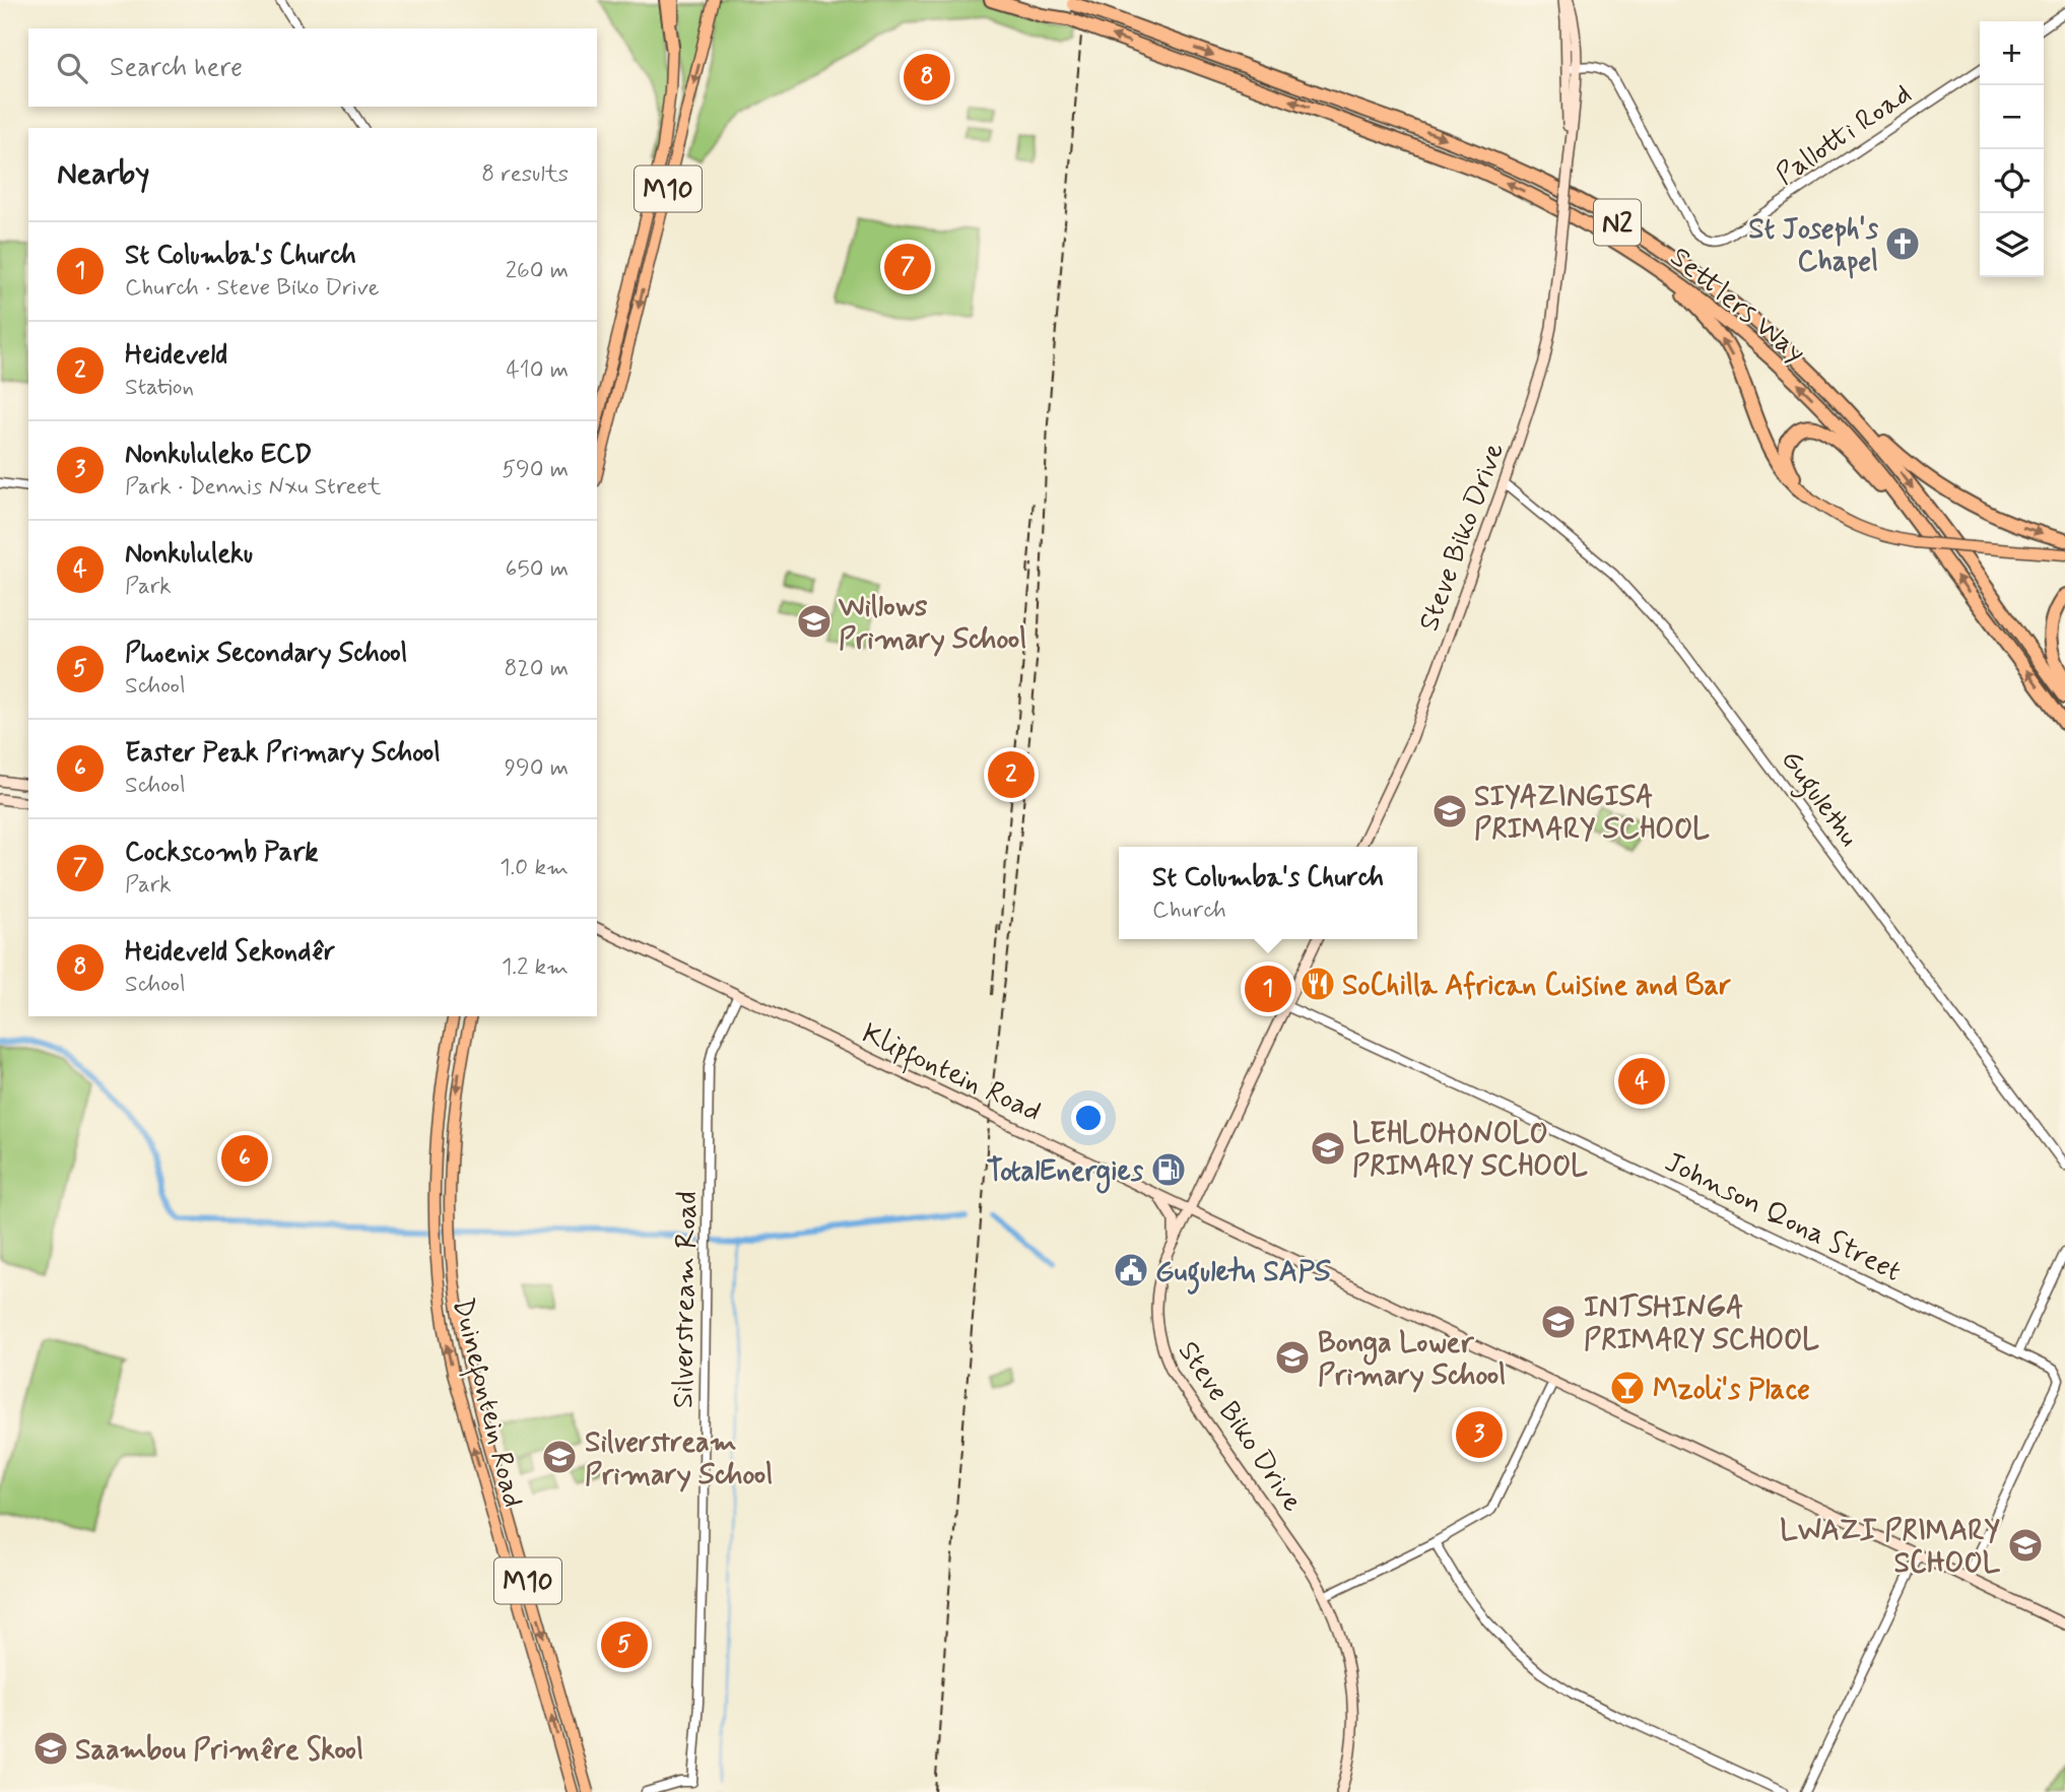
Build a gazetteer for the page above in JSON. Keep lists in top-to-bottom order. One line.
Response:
{"streets":{"highway":["N2","Settlers Way"],"main road":["M10","Steve Biko Drive","Klipfontein Road","Duinefontein Road"],"street":["Pallotti Road","Gugulethu","Johnson Qona Street","Silverstream Road"]},"crossings":[["Pallotti Road","Steve Biko Drive"],["Steve Biko Drive","Gugulethu"],["Steve Biko Drive","Klipfontein Road"],["Steve Biko Drive","Johnson Qona Street"],["Klipfontein Road","Johnson Qona Street"],["Klipfontein Road","Silverstream Road"]],"places":{"church":["St Joseph's Chapel"],"school or university":["Willows Primary School","SIYAZINGISA PRIMARY SCHOOL","LEHLOHONOLO PRIMARY SCHOOL","INTSHINGA PRIMARY SCHOOL","Bonga Lower Primary School","Silverstream Primary School","LWAZI PRIMARY SCHOOL","Saambou Primêre Skool"],"restaurant":["SoChilla African Cuisine and Bar"],"fuel station":["TotalEnergies"],"public building":["Guguletu SAPS"],"bar":["Mzoli's Place"]},"page":{"map_buttons":["+","−"],"search":"Search here","pins":["8","7","2","1","4","6","3","5"],"heading":["Nearby","8 results"],"list":[{"mark":"1","name":"St Columba's Church","note":"Church · Steve Biko Drive","value":"260 m"},{"mark":"2","name":"Heideveld","note":"Station","value":"410 m"},{"mark":"3","name":"Nonkululeko ECD","note":"Park · Dennis Nxu Street","value":"590 m"},{"mark":"4","name":"Nonkululeku","note":"Park","value":"650 m"},{"mark":"5","name":"Phoenix Secondary School","note":"School","value":"820 m"},{"mark":"6","name":"Easter Peak Primary School","note":"School","value":"990 m"},{"mark":"7","name":"Cockscomb Park","note":"Park","value":"1.0 km"},{"mark":"8","name":"Heideveld Sekondêr","note":"School","value":"1.2 km"}],"popup":["St Columba's Church","Church"]}}
